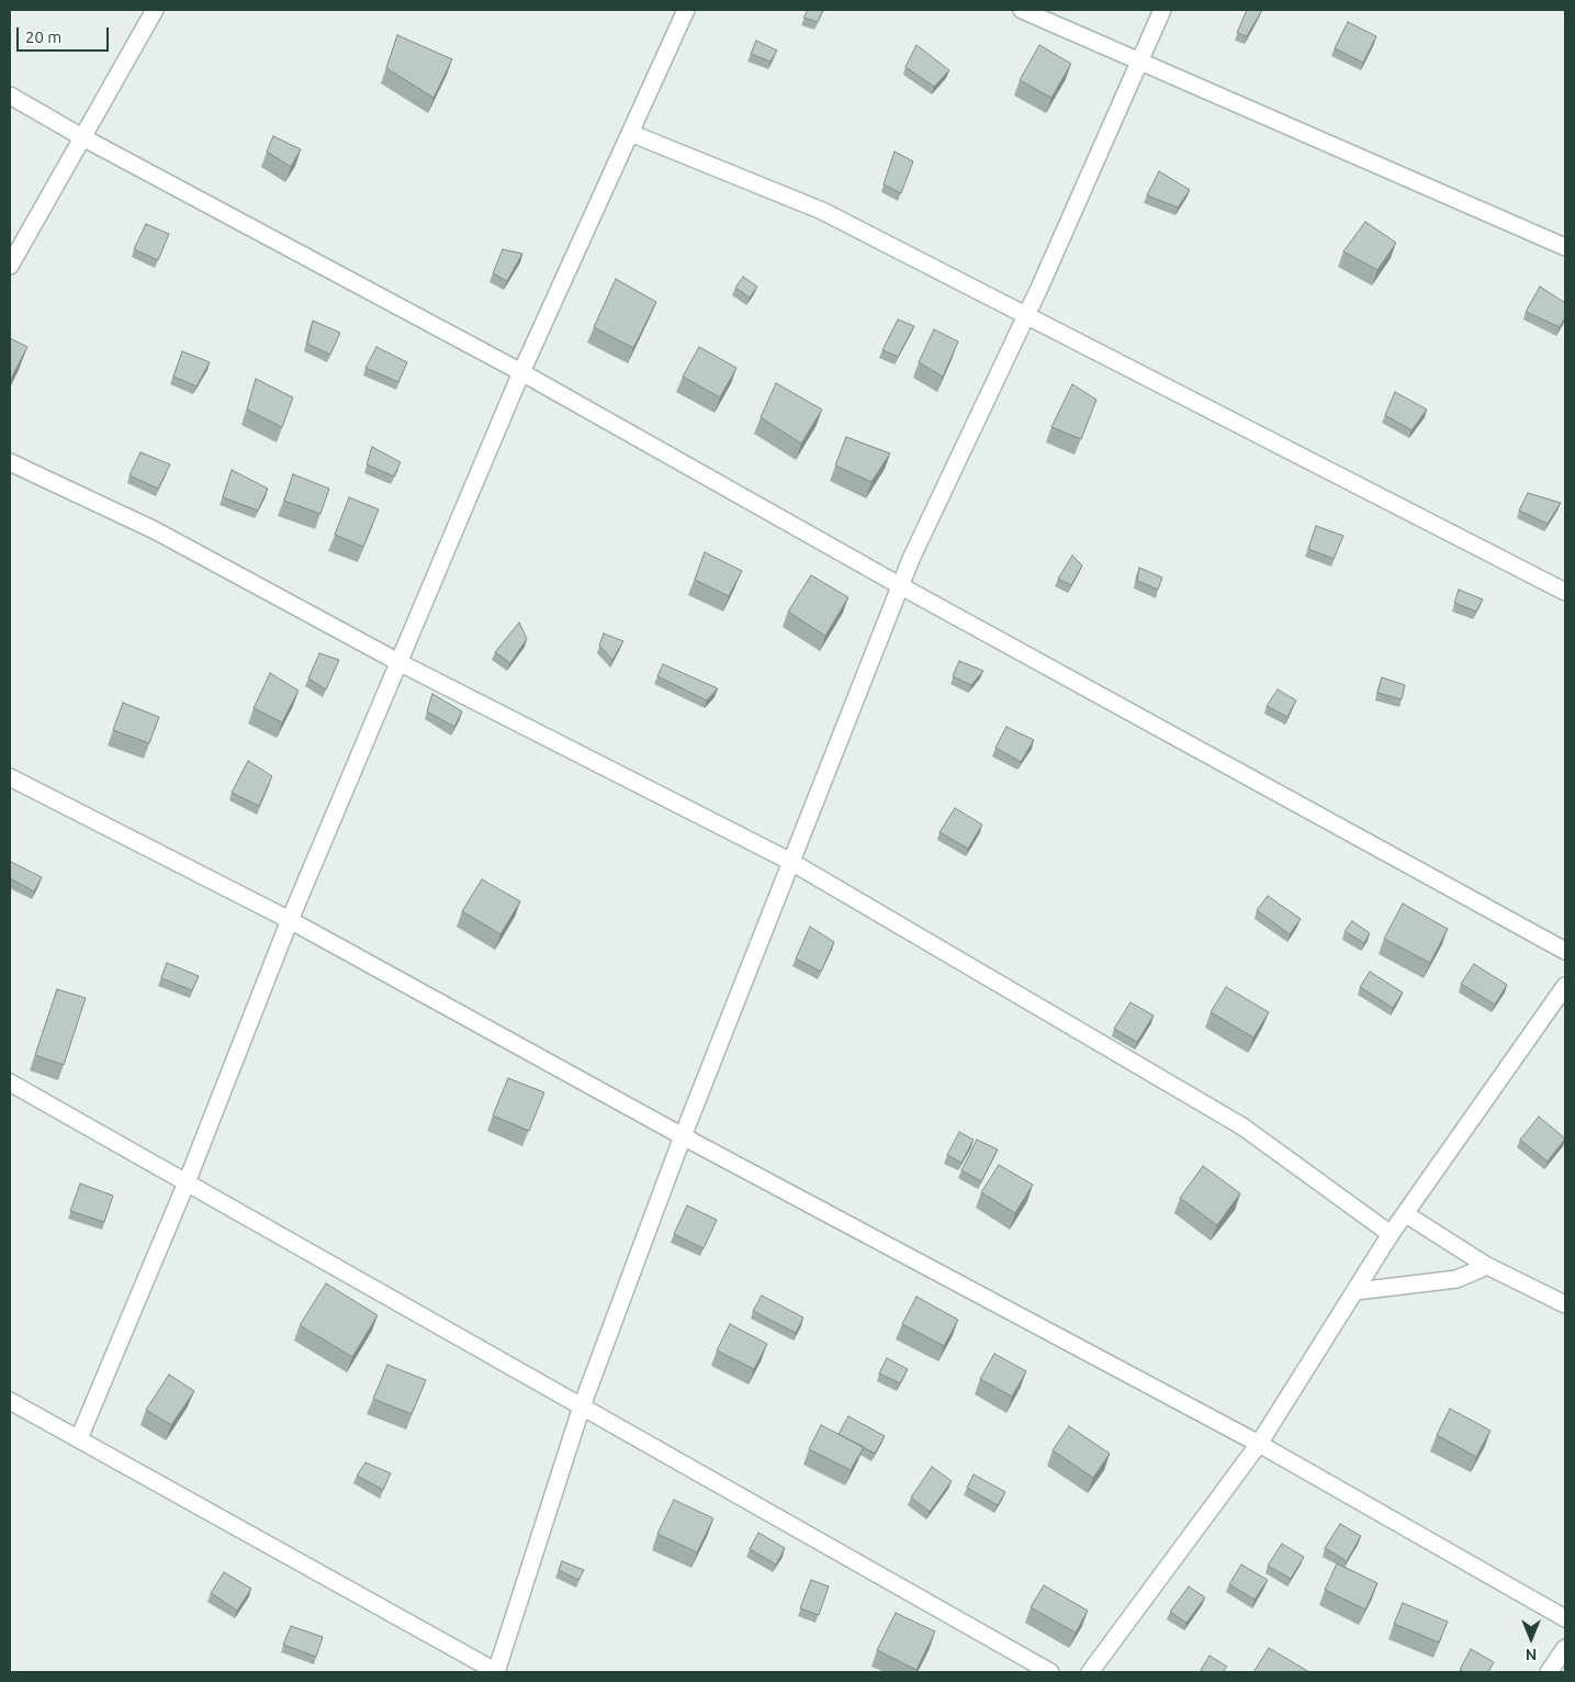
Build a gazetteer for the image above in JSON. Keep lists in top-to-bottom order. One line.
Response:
{"scale_bar":"20 m","north":"bottom"}
